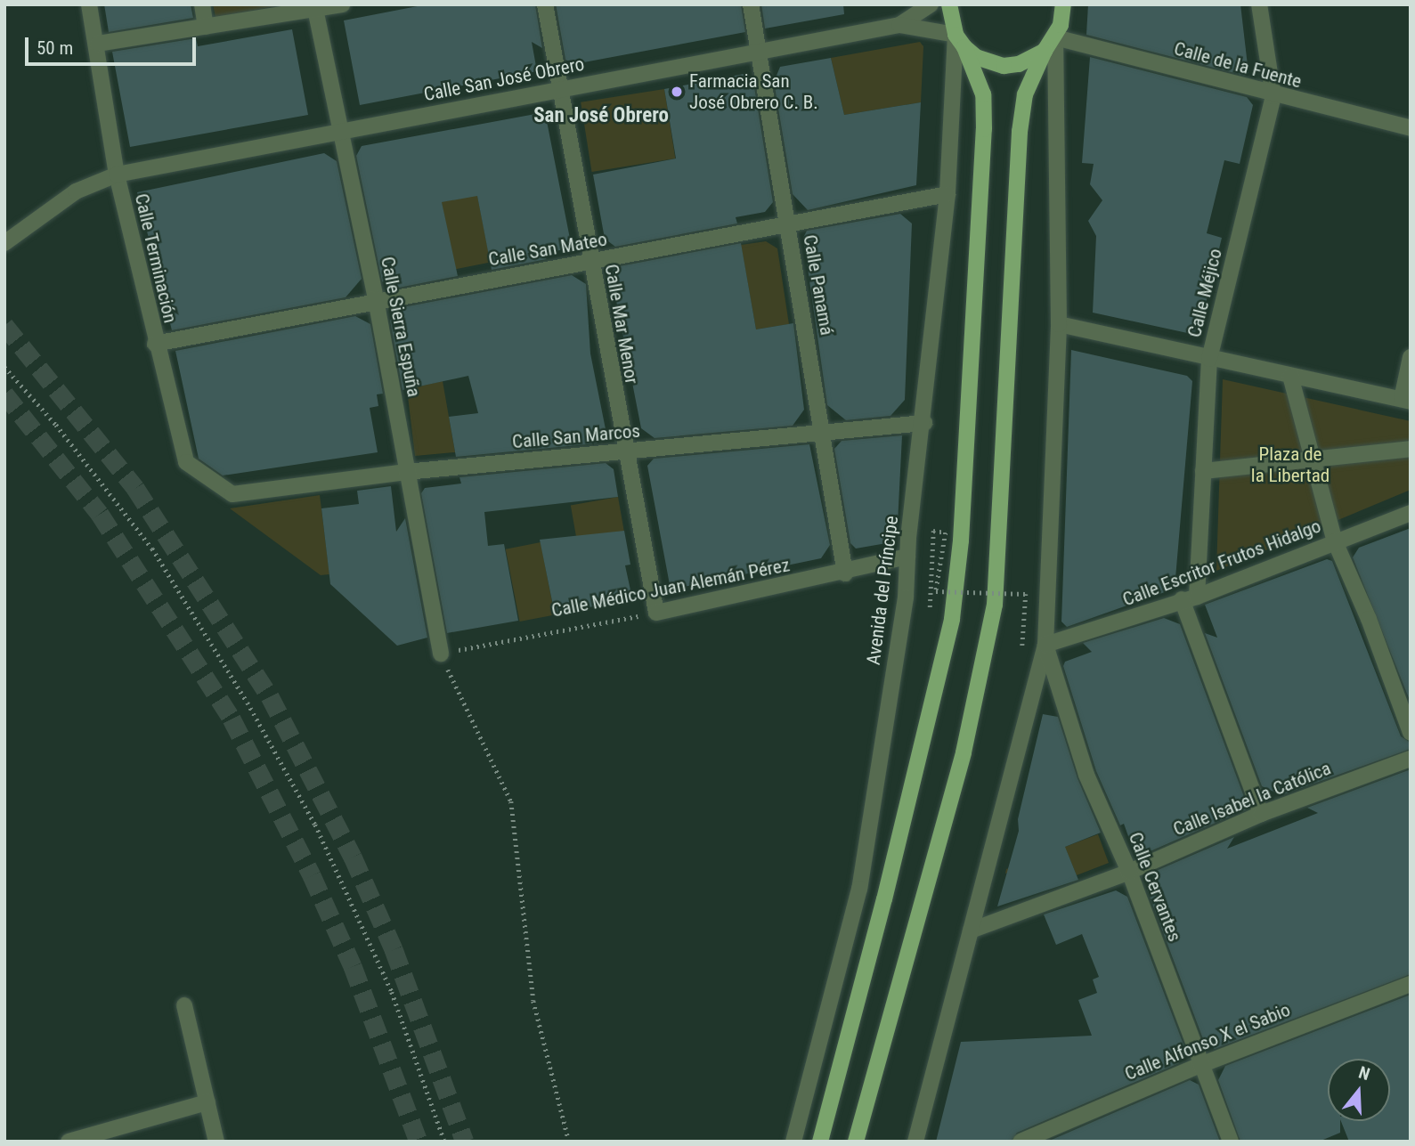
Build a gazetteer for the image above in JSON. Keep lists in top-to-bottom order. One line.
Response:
{"streets":{"street":["Calle de la Fuente","Calle San José Obrero","Calle San Mateo","Calle Terminación","Calle Panamá","Calle Méjico","Calle Mar Menor","Calle Sierra Espuña","Calle San Marcos","Calle Escritor Frutos Hidalgo","Calle Médico Juan Alemán Pérez","Avenida del Príncipe","Calle Isabel la Católica","Calle Cervantes","Calle Alfonso X el Sabio"]},"crossings":[["Calle de la Fuente","Calle Méjico"],["Calle San José Obrero","Calle Terminación"],["Calle San José Obrero","Calle Panamá"],["Calle San José Obrero","Calle Mar Menor"],["Calle San José Obrero","Calle Sierra Espuña"],["Calle San José Obrero","Avenida del Príncipe"],["Calle San Mateo","Calle Terminación"],["Calle San Mateo","Calle Panamá"],["Calle San Mateo","Calle Mar Menor"],["Calle San Mateo","Calle Sierra Espuña"],["Calle San Mateo","Avenida del Príncipe"],["Calle Terminación","Calle San Marcos"],["Calle Panamá","Calle San Marcos"],["Calle Panamá","Calle Médico Juan Alemán Pérez"],["Calle Méjico","Calle Escritor Frutos Hidalgo"],["Calle Mar Menor","Calle San Marcos"],["Calle Mar Menor","Calle Médico Juan Alemán Pérez"],["Calle Sierra Espuña","Calle San Marcos"],["Calle Sierra Espuña","Calle Médico Juan Alemán Pérez"],["Calle San Marcos","Avenida del Príncipe"],["Calle Escritor Frutos Hidalgo","Calle Cervantes"],["Calle Médico Juan Alemán Pérez","Avenida del Príncipe"],["Calle Isabel la Católica","Calle Cervantes"],["Calle Cervantes","Calle Alfonso X el Sabio"]],"districts":["San José Obrero"],"parks":["Plaza de la Libertad"],"places":["Farmacia San José Obrero C. B."],"scale_bar":"50 m","north":"top"}
